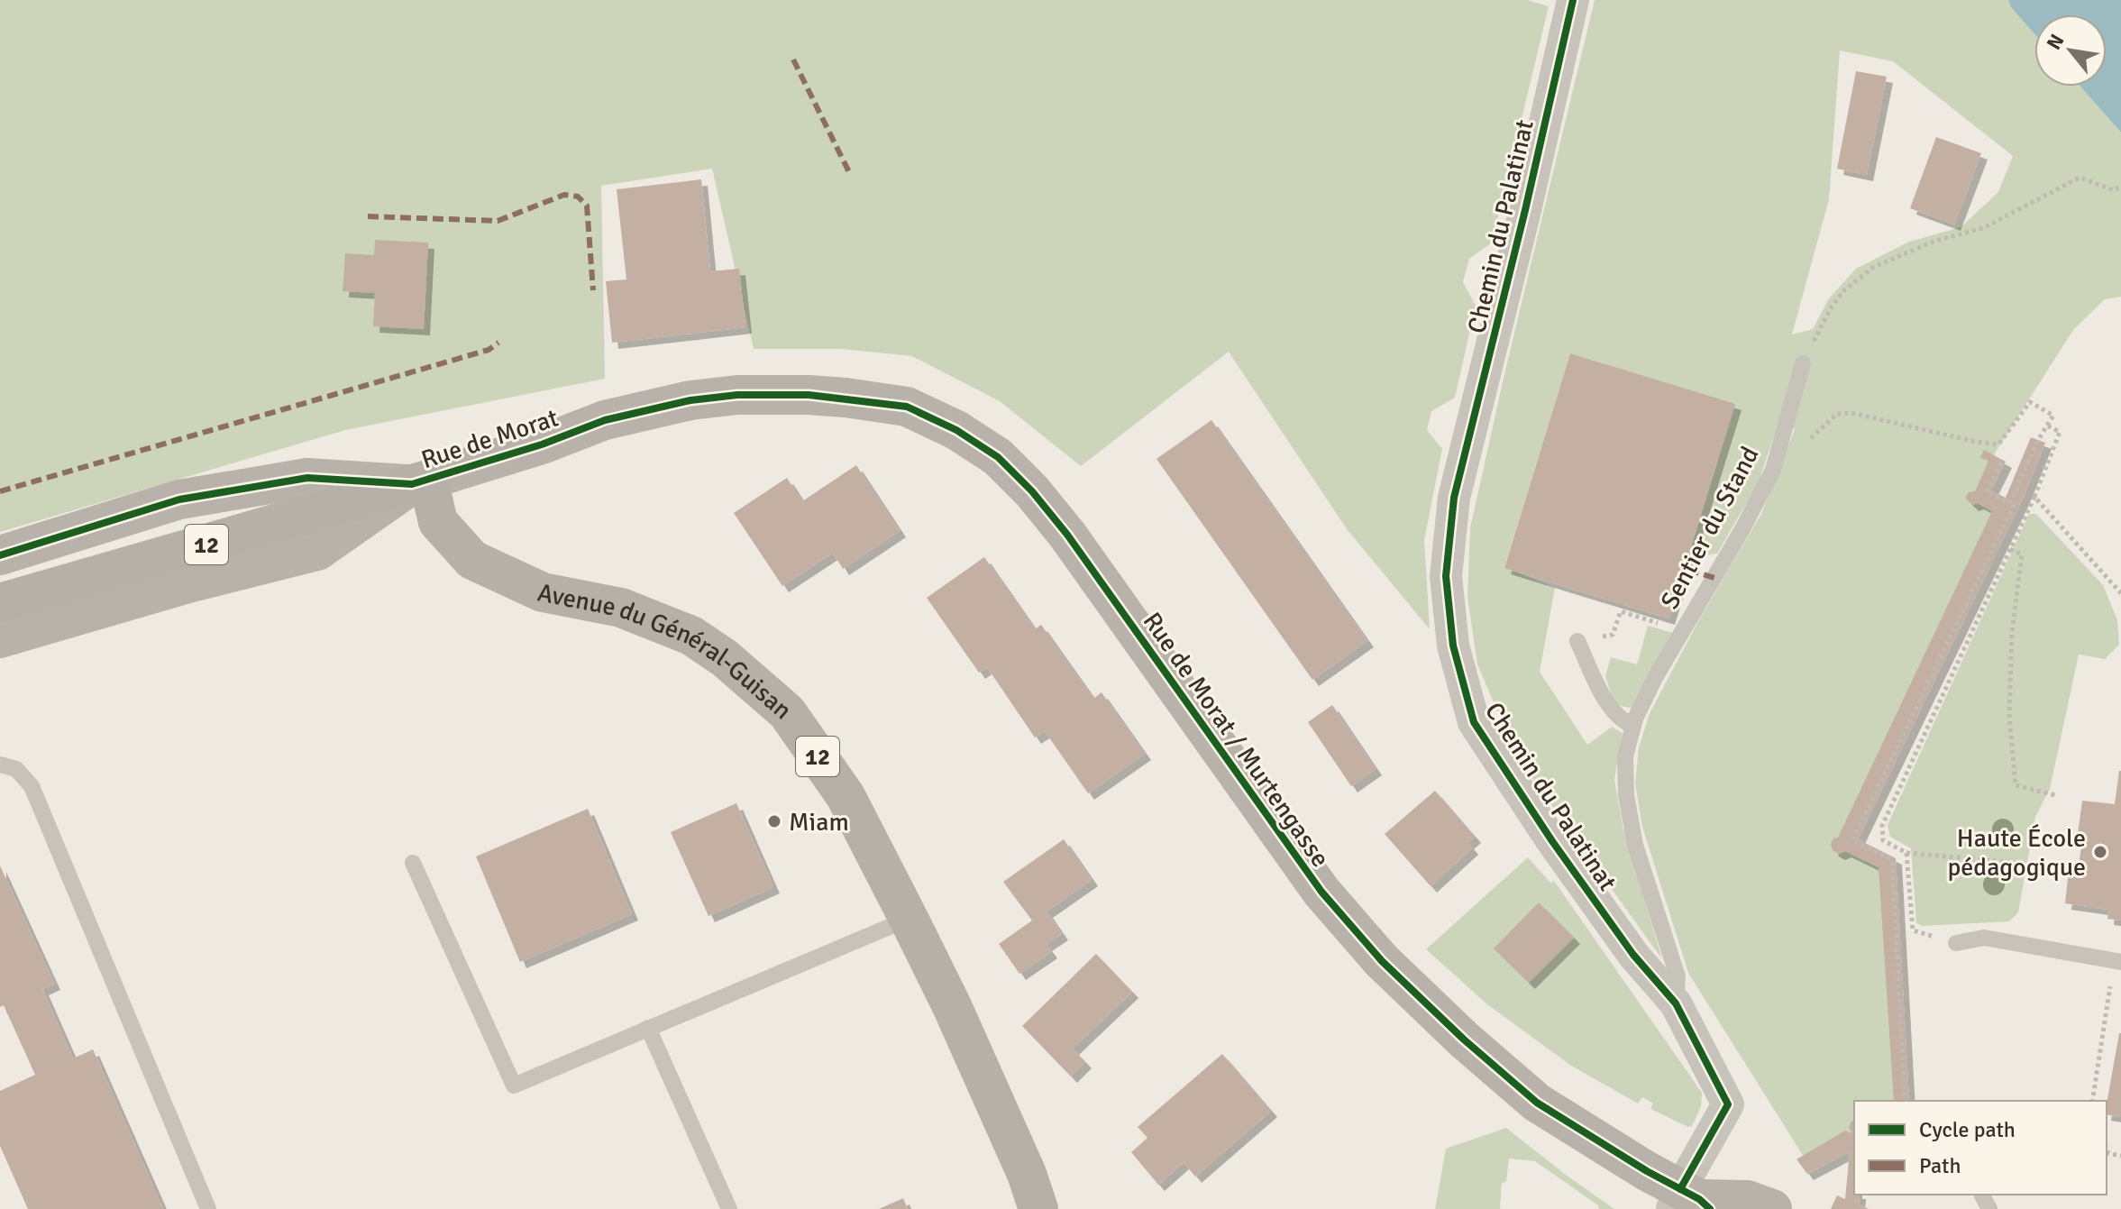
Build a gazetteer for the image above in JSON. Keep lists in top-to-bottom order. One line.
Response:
{"streets":{"main road":["Rue de Morat","12","Avenue du Général-Guisan","Rue de Morat / Murtengasse"],"street":["Chemin du Palatinat"],"lane":["Sentier du Stand"]},"crossings":[["Chemin du Palatinat","Sentier du Stand"],["Chemin du Palatinat","Rue de Morat / Murtengasse"],["Rue de Morat","12"],["Rue de Morat","Avenue du Général-Guisan"],["Rue de Morat","Rue de Morat / Murtengasse"],["12","Avenue du Général-Guisan"]],"places":["Miam","Haute École pédagogique"],"legend":["Cycle path","Path"],"north":"top left"}
